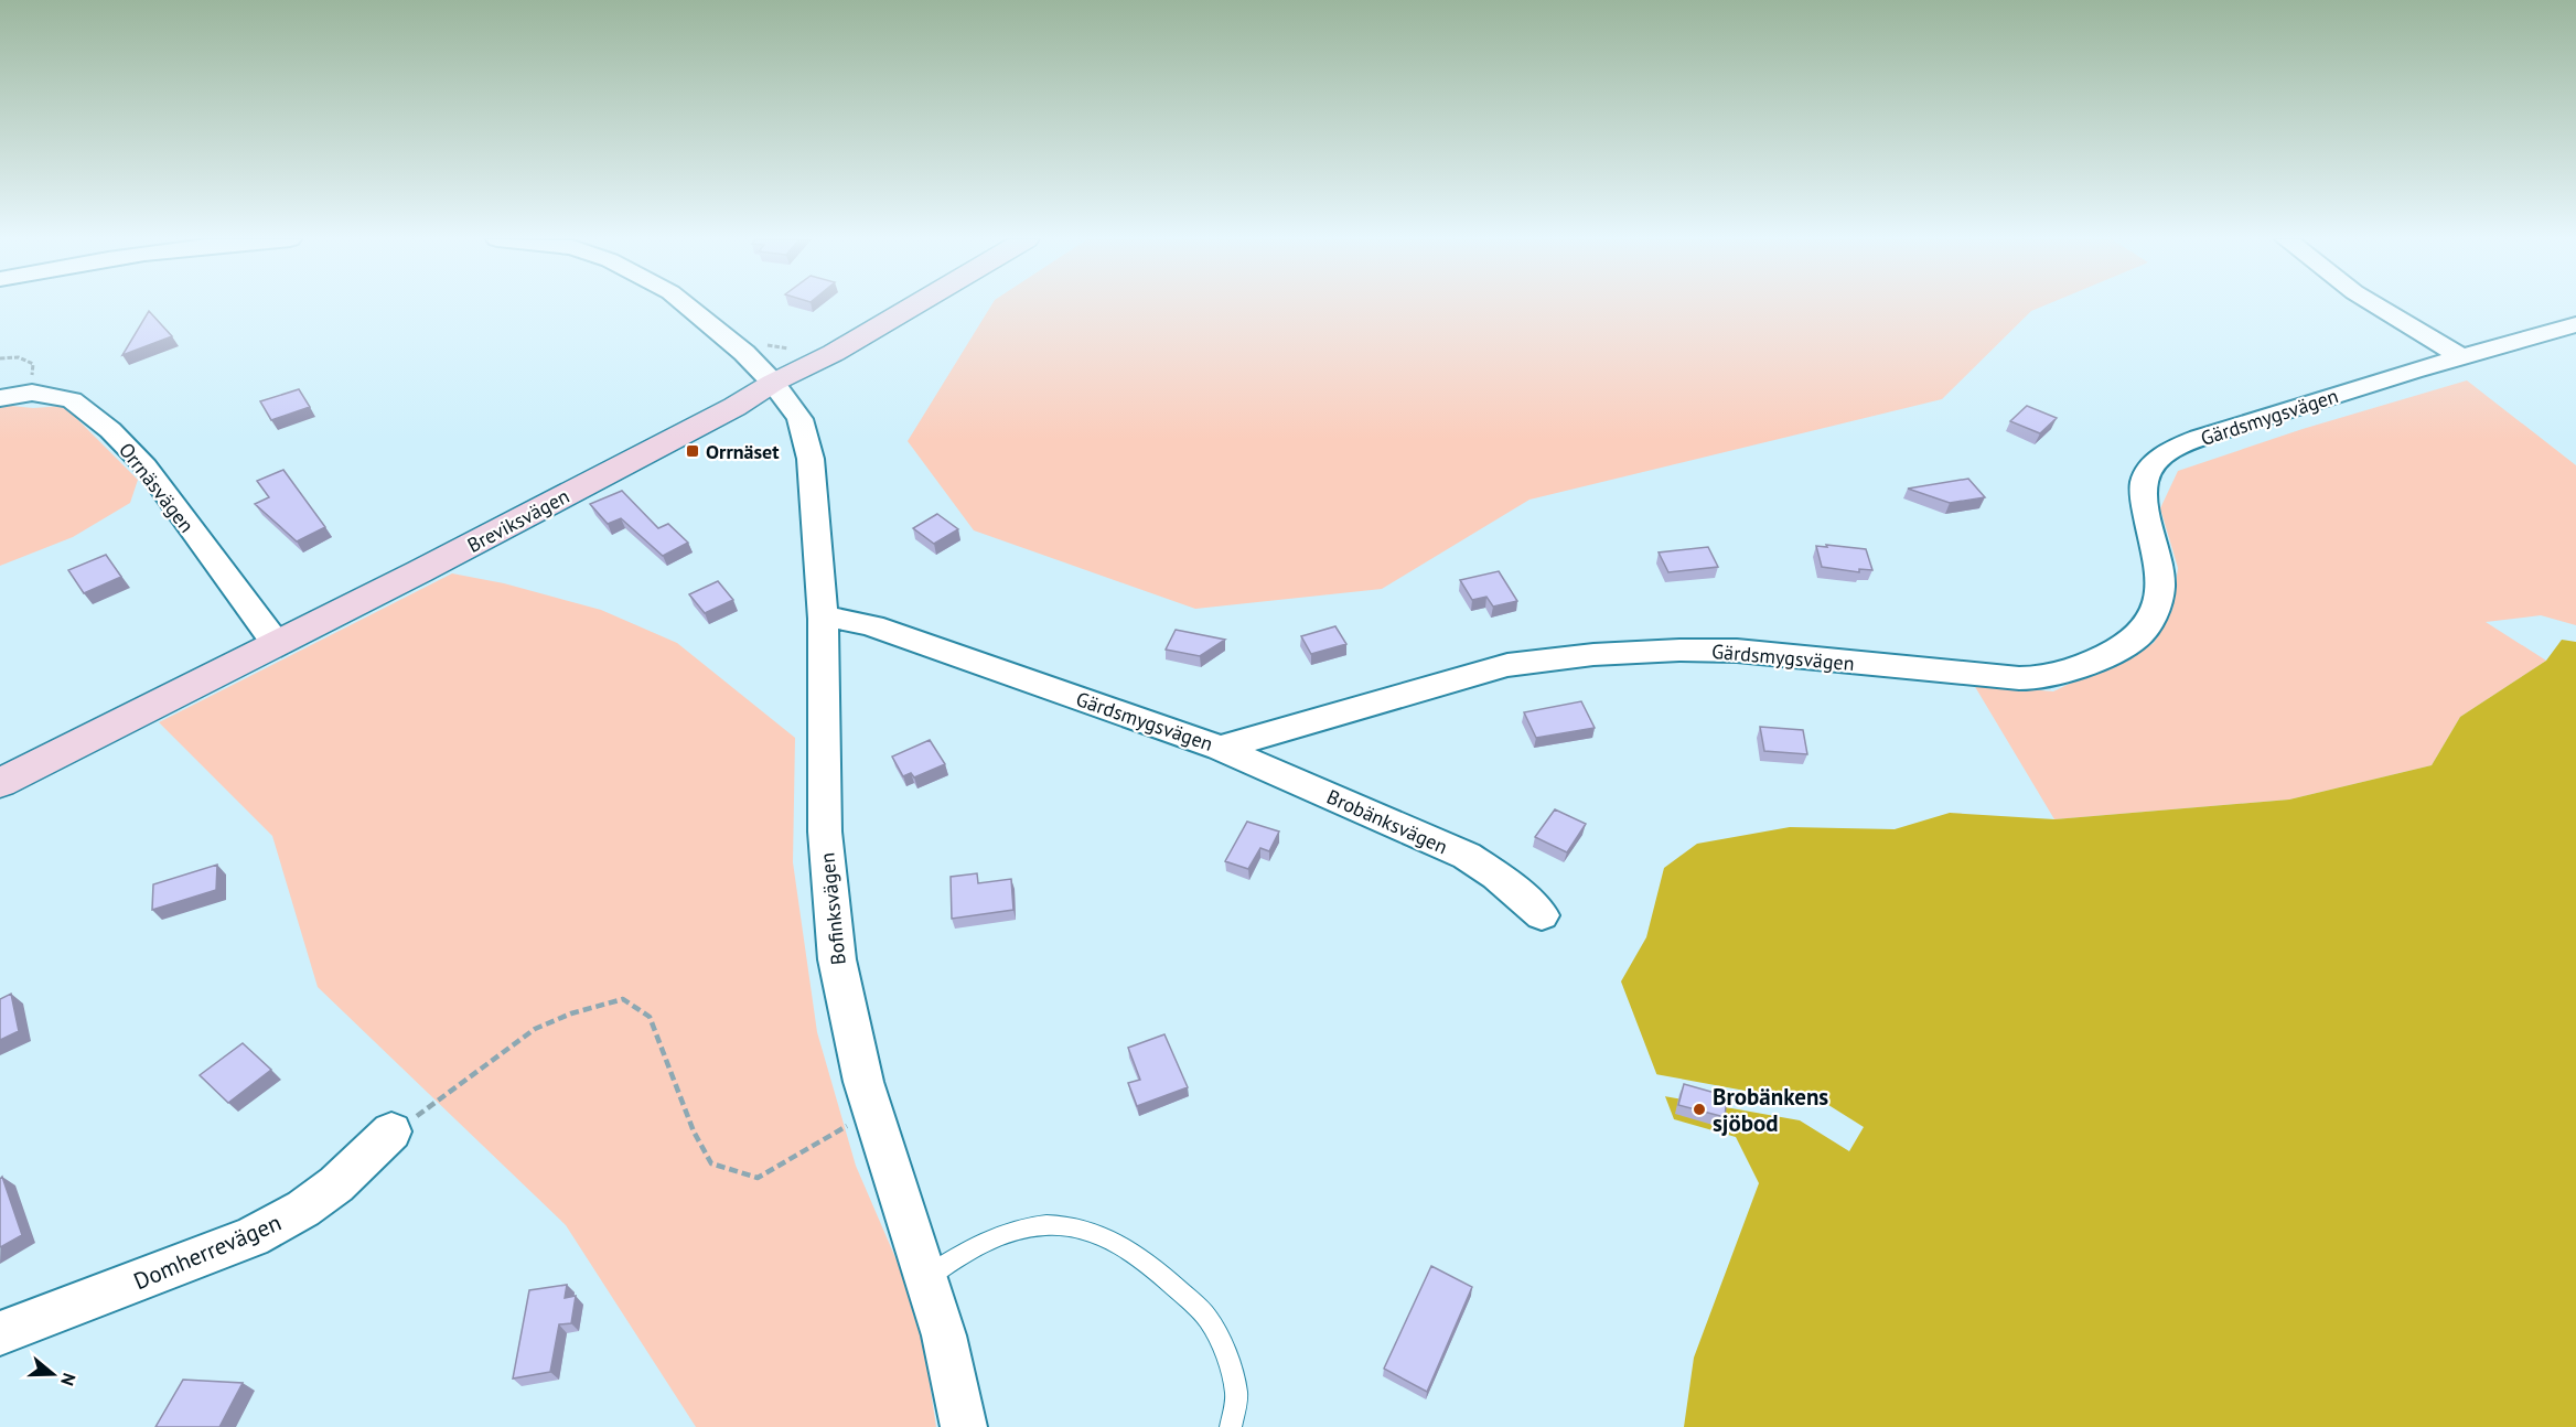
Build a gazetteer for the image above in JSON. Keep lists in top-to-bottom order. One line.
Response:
{"streets":{"main road":["Breviksvägen"],"street":["Gärdsmygsvägen","Orrnäsvägen","Brobänksvägen","Bofinksvägen","Domherrevägen"]},"crossings":[["Gärdsmygsvägen","Brobänksvägen"],["Gärdsmygsvägen","Bofinksvägen"],["Orrnäsvägen","Breviksvägen"],["Breviksvägen","Bofinksvägen"]],"places":{"transit":["Orrnäset"],"other":["Brobänkens sjöbod"]},"north":"right"}
